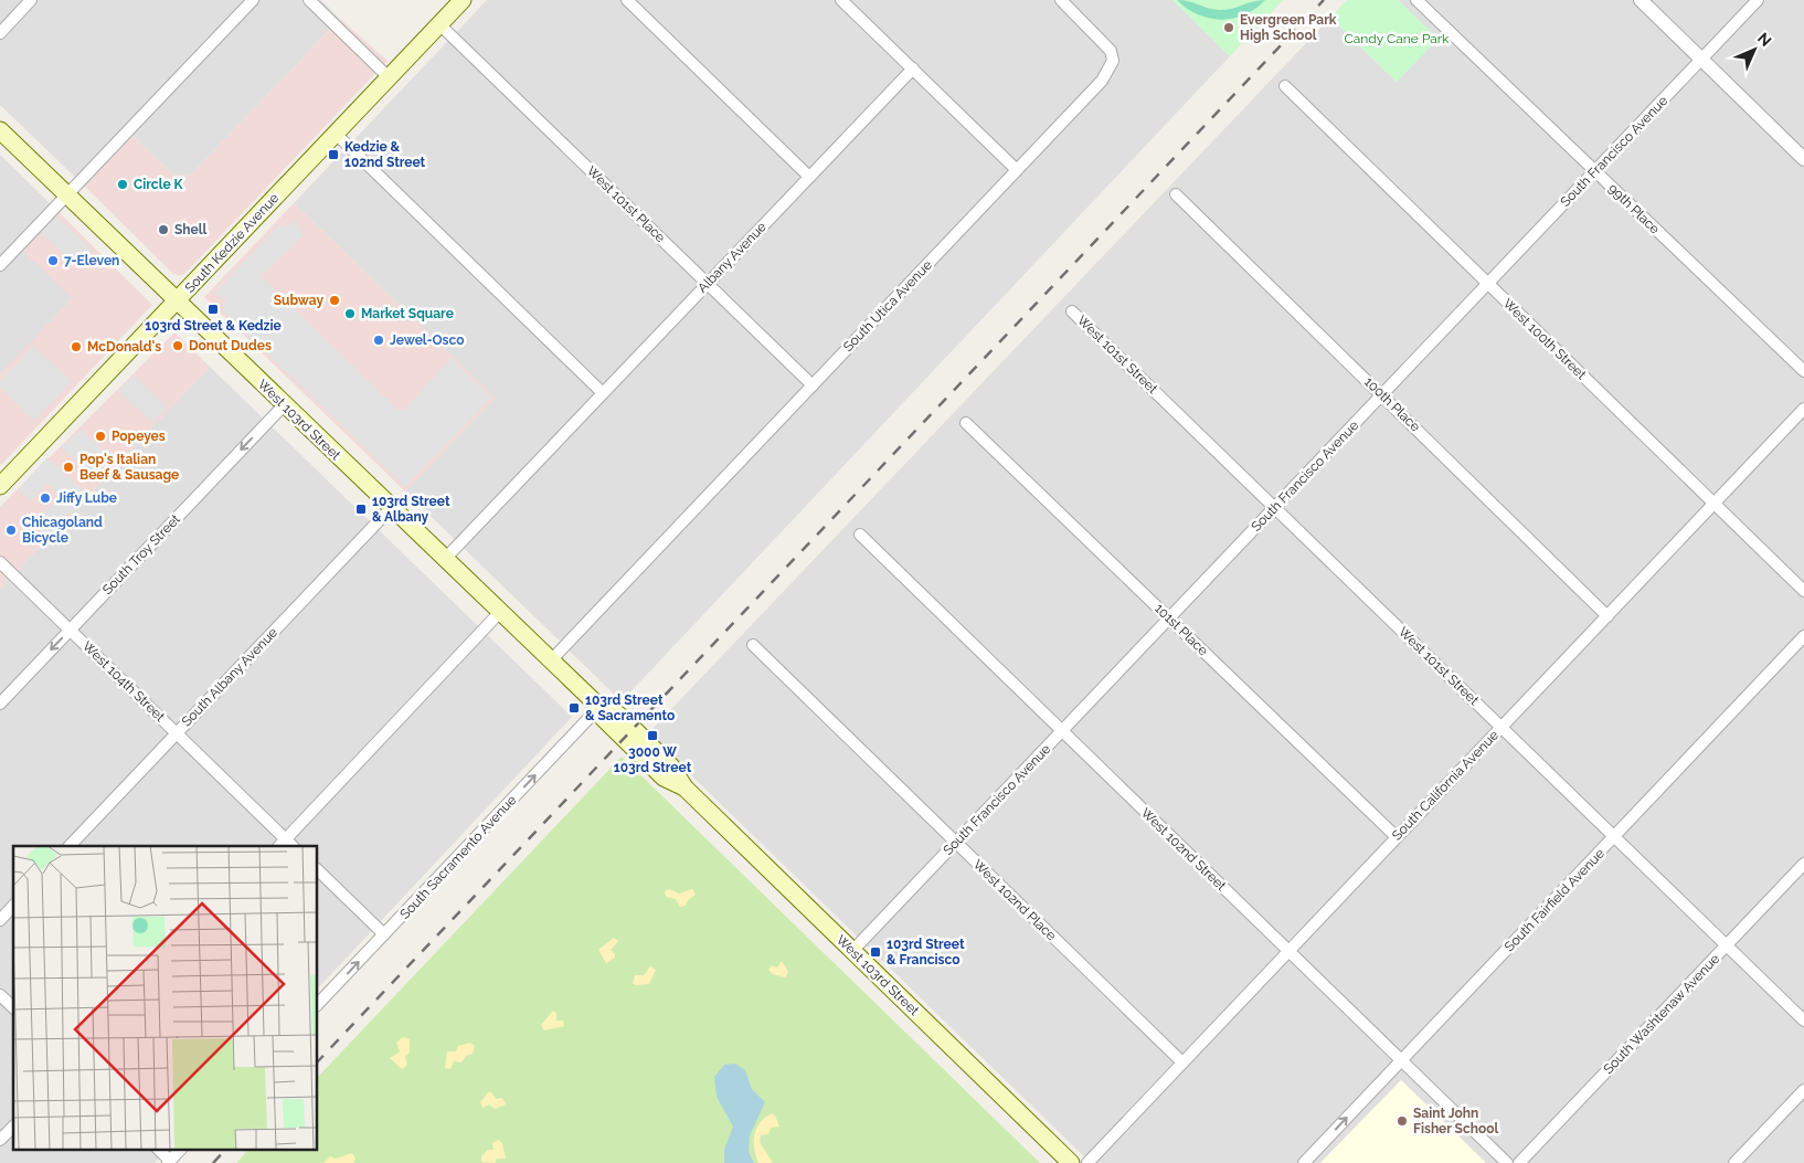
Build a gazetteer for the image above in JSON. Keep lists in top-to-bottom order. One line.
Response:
{"streets":{"main road":["South Kedzie Avenue","West 103rd Street"],"street":["South Francisco Avenue","West 101st Place","99th Place","Albany Avenue","South Utica Avenue","West 100th Street","West 101st Street","100th Place","South Troy Street","101st Place","South Albany Avenue","West 104th Street","South California Avenue","West 102nd Street","South Sacramento Avenue","West 102nd Place","South Fairfield Avenue","South Washtenaw Avenue"]},"crossings":[["South Francisco Avenue","99th Place"],["South Francisco Avenue","West 100th Street"],["South Francisco Avenue","West 101st Street"],["South Francisco Avenue","100th Place"],["South Francisco Avenue","West 103rd Street"],["South Francisco Avenue","101st Place"],["South Francisco Avenue","West 102nd Street"],["South Francisco Avenue","West 102nd Place"],["West 101st Place","South Kedzie Avenue"],["West 101st Place","Albany Avenue"],["West 101st Place","South Utica Avenue"],["South Kedzie Avenue","West 103rd Street"],["Albany Avenue","West 103rd Street"],["South Utica Avenue","West 103rd Street"],["West 100th Street","South California Avenue"],["West 101st Street","South California Avenue"],["West 101st Street","South Fairfield Avenue"],["West 101st Street","South Washtenaw Avenue"],["100th Place","South California Avenue"],["West 103rd Street","South Troy Street"],["West 103rd Street","South Albany Avenue"],["West 103rd Street","South Sacramento Avenue"],["South Troy Street","West 104th Street"],["101st Place","South California Avenue"],["South Albany Avenue","West 104th Street"],["South California Avenue","West 102nd Street"],["South California Avenue","West 102nd Place"],["West 102nd Street","South Fairfield Avenue"]],"one_way":["South Troy Street","South Sacramento Avenue"],"parks":["Candy Cane Park"],"places":{"other":["Evergreen Park High School","Circle K","Shell","7-Eleven","Subway","Market Square","Jewel-Osco","Donut Dudes","McDonald's","Popeyes","Pop's Italian Beef & Sausage","Jiffy Lube","Chicagoland Bicycle","Saint John Fisher School"],"transit":["Kedzie & 102nd Street","103rd Street & Kedzie","103rd Street & Albany","103rd Street & Sacramento","3000 W 103rd Street","103rd Street & Francisco"]},"north":"top right"}
